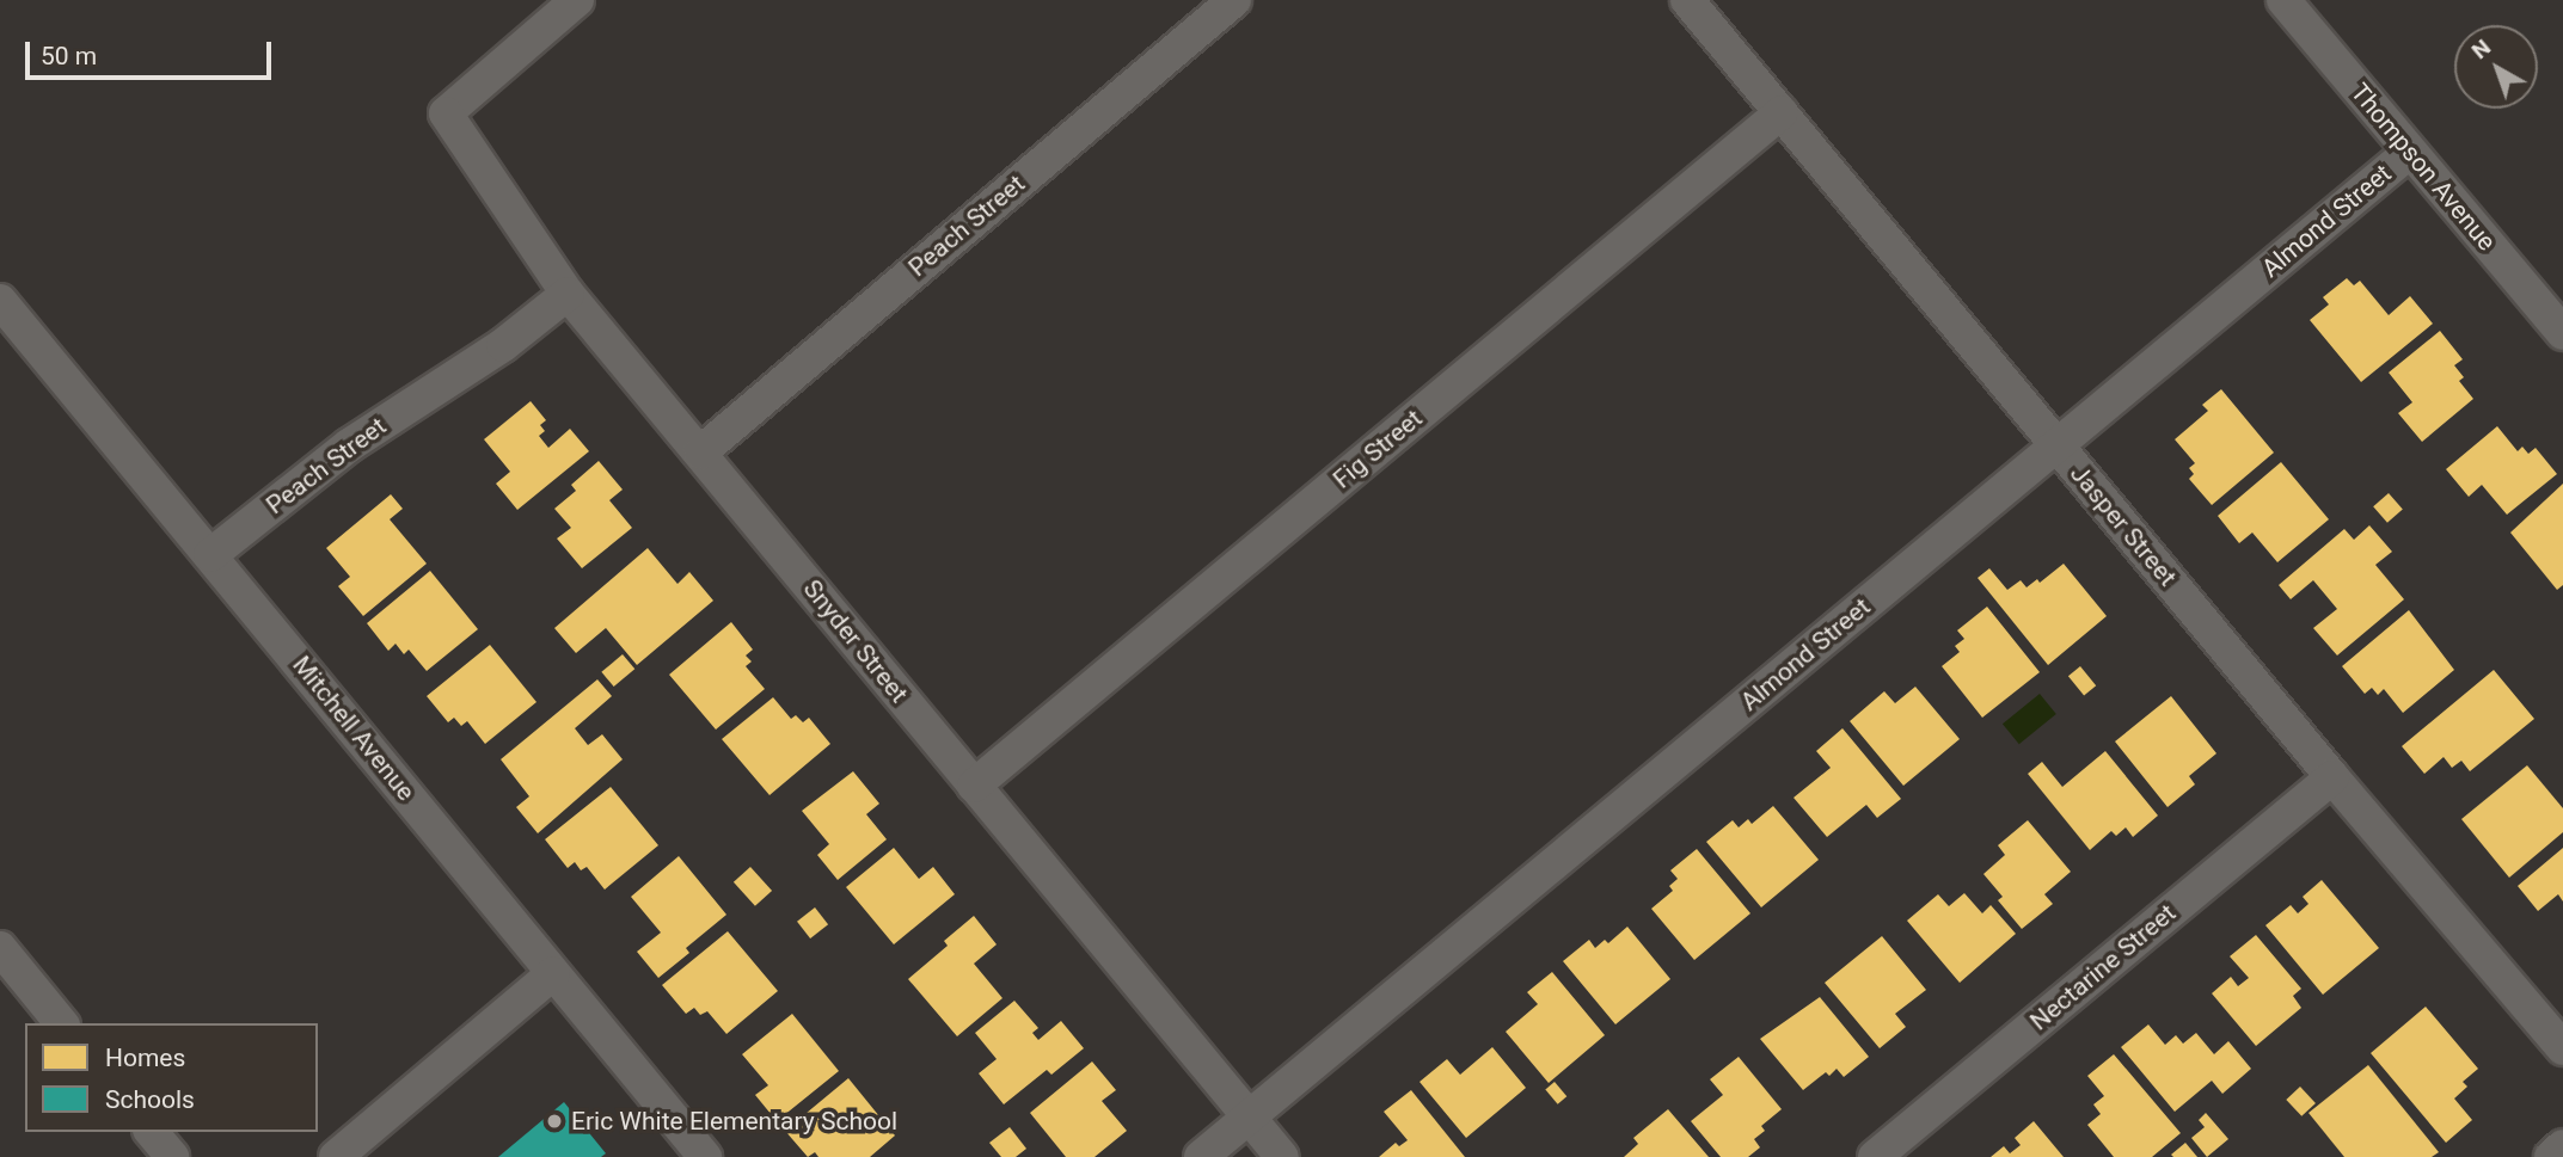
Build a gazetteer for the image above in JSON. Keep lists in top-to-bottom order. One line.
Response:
{"streets":{"street":["Thompson Avenue","Almond Street","Peach Street","Fig Street","Jasper Street","Snyder Street","Mitchell Avenue","Nectarine Street"]},"crossings":[["Thompson Avenue","Almond Street"],["Almond Street","Jasper Street"],["Almond Street","Snyder Street"],["Peach Street","Snyder Street"],["Peach Street","Mitchell Avenue"],["Fig Street","Jasper Street"],["Fig Street","Snyder Street"],["Jasper Street","Nectarine Street"]],"places":["Eric White Elementary School"],"legend":["Homes","Schools"],"scale_bar":"50 m","north":"top left"}
